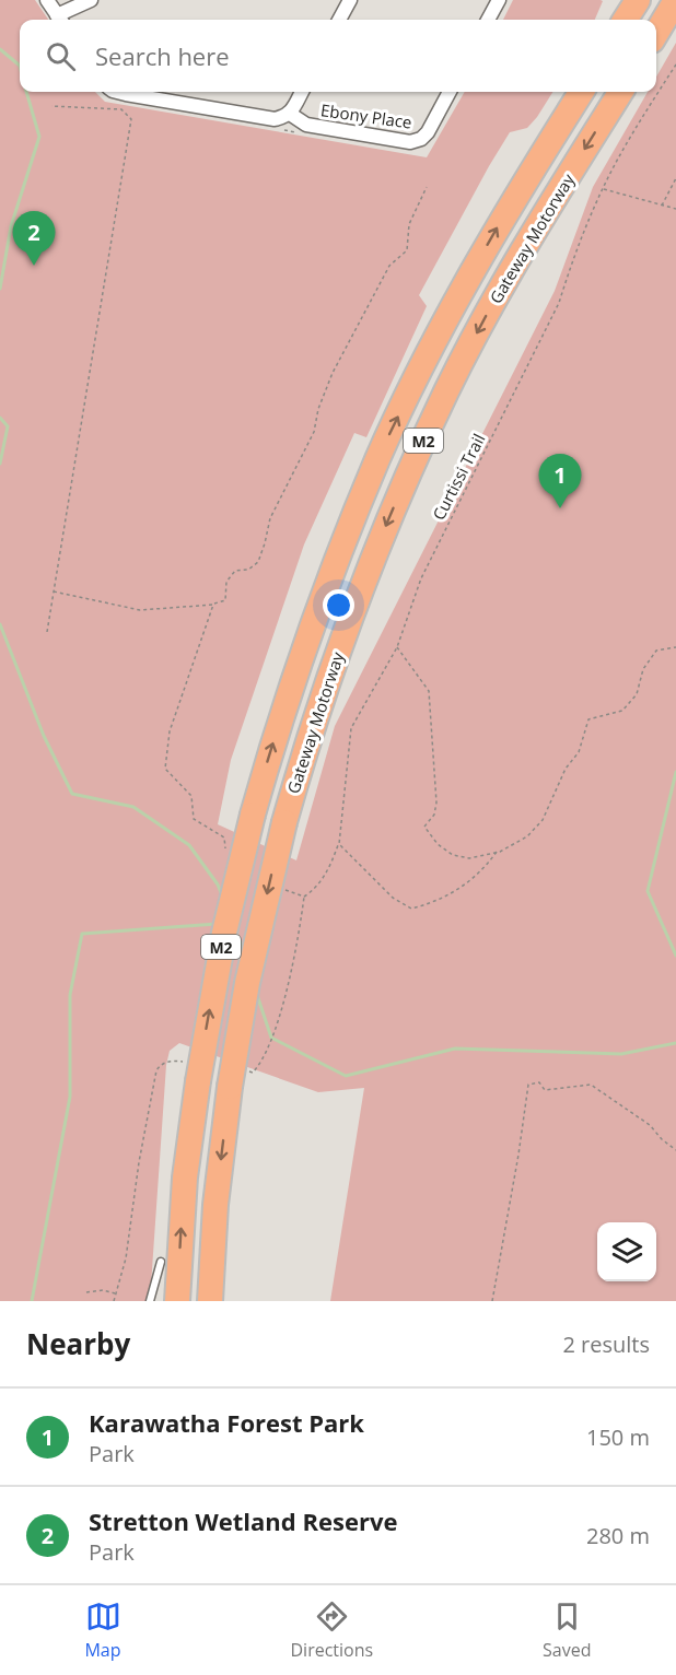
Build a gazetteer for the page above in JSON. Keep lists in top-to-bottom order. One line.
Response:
{"streets":{"highway":["Gateway Motorway","M2"],"street":["Ebony Place"],"path":["Curtissi Trail"]},"page":{"search":"Search here","pins":["2","1"],"heading":["Nearby","2 results"],"list":[{"mark":"1","name":"Karawatha Forest Park","note":"Park","value":"150 m"},{"mark":"2","name":"Stretton Wetland Reserve","note":"Park","value":"280 m"}],"nav":["Map","Directions","Saved"]}}
